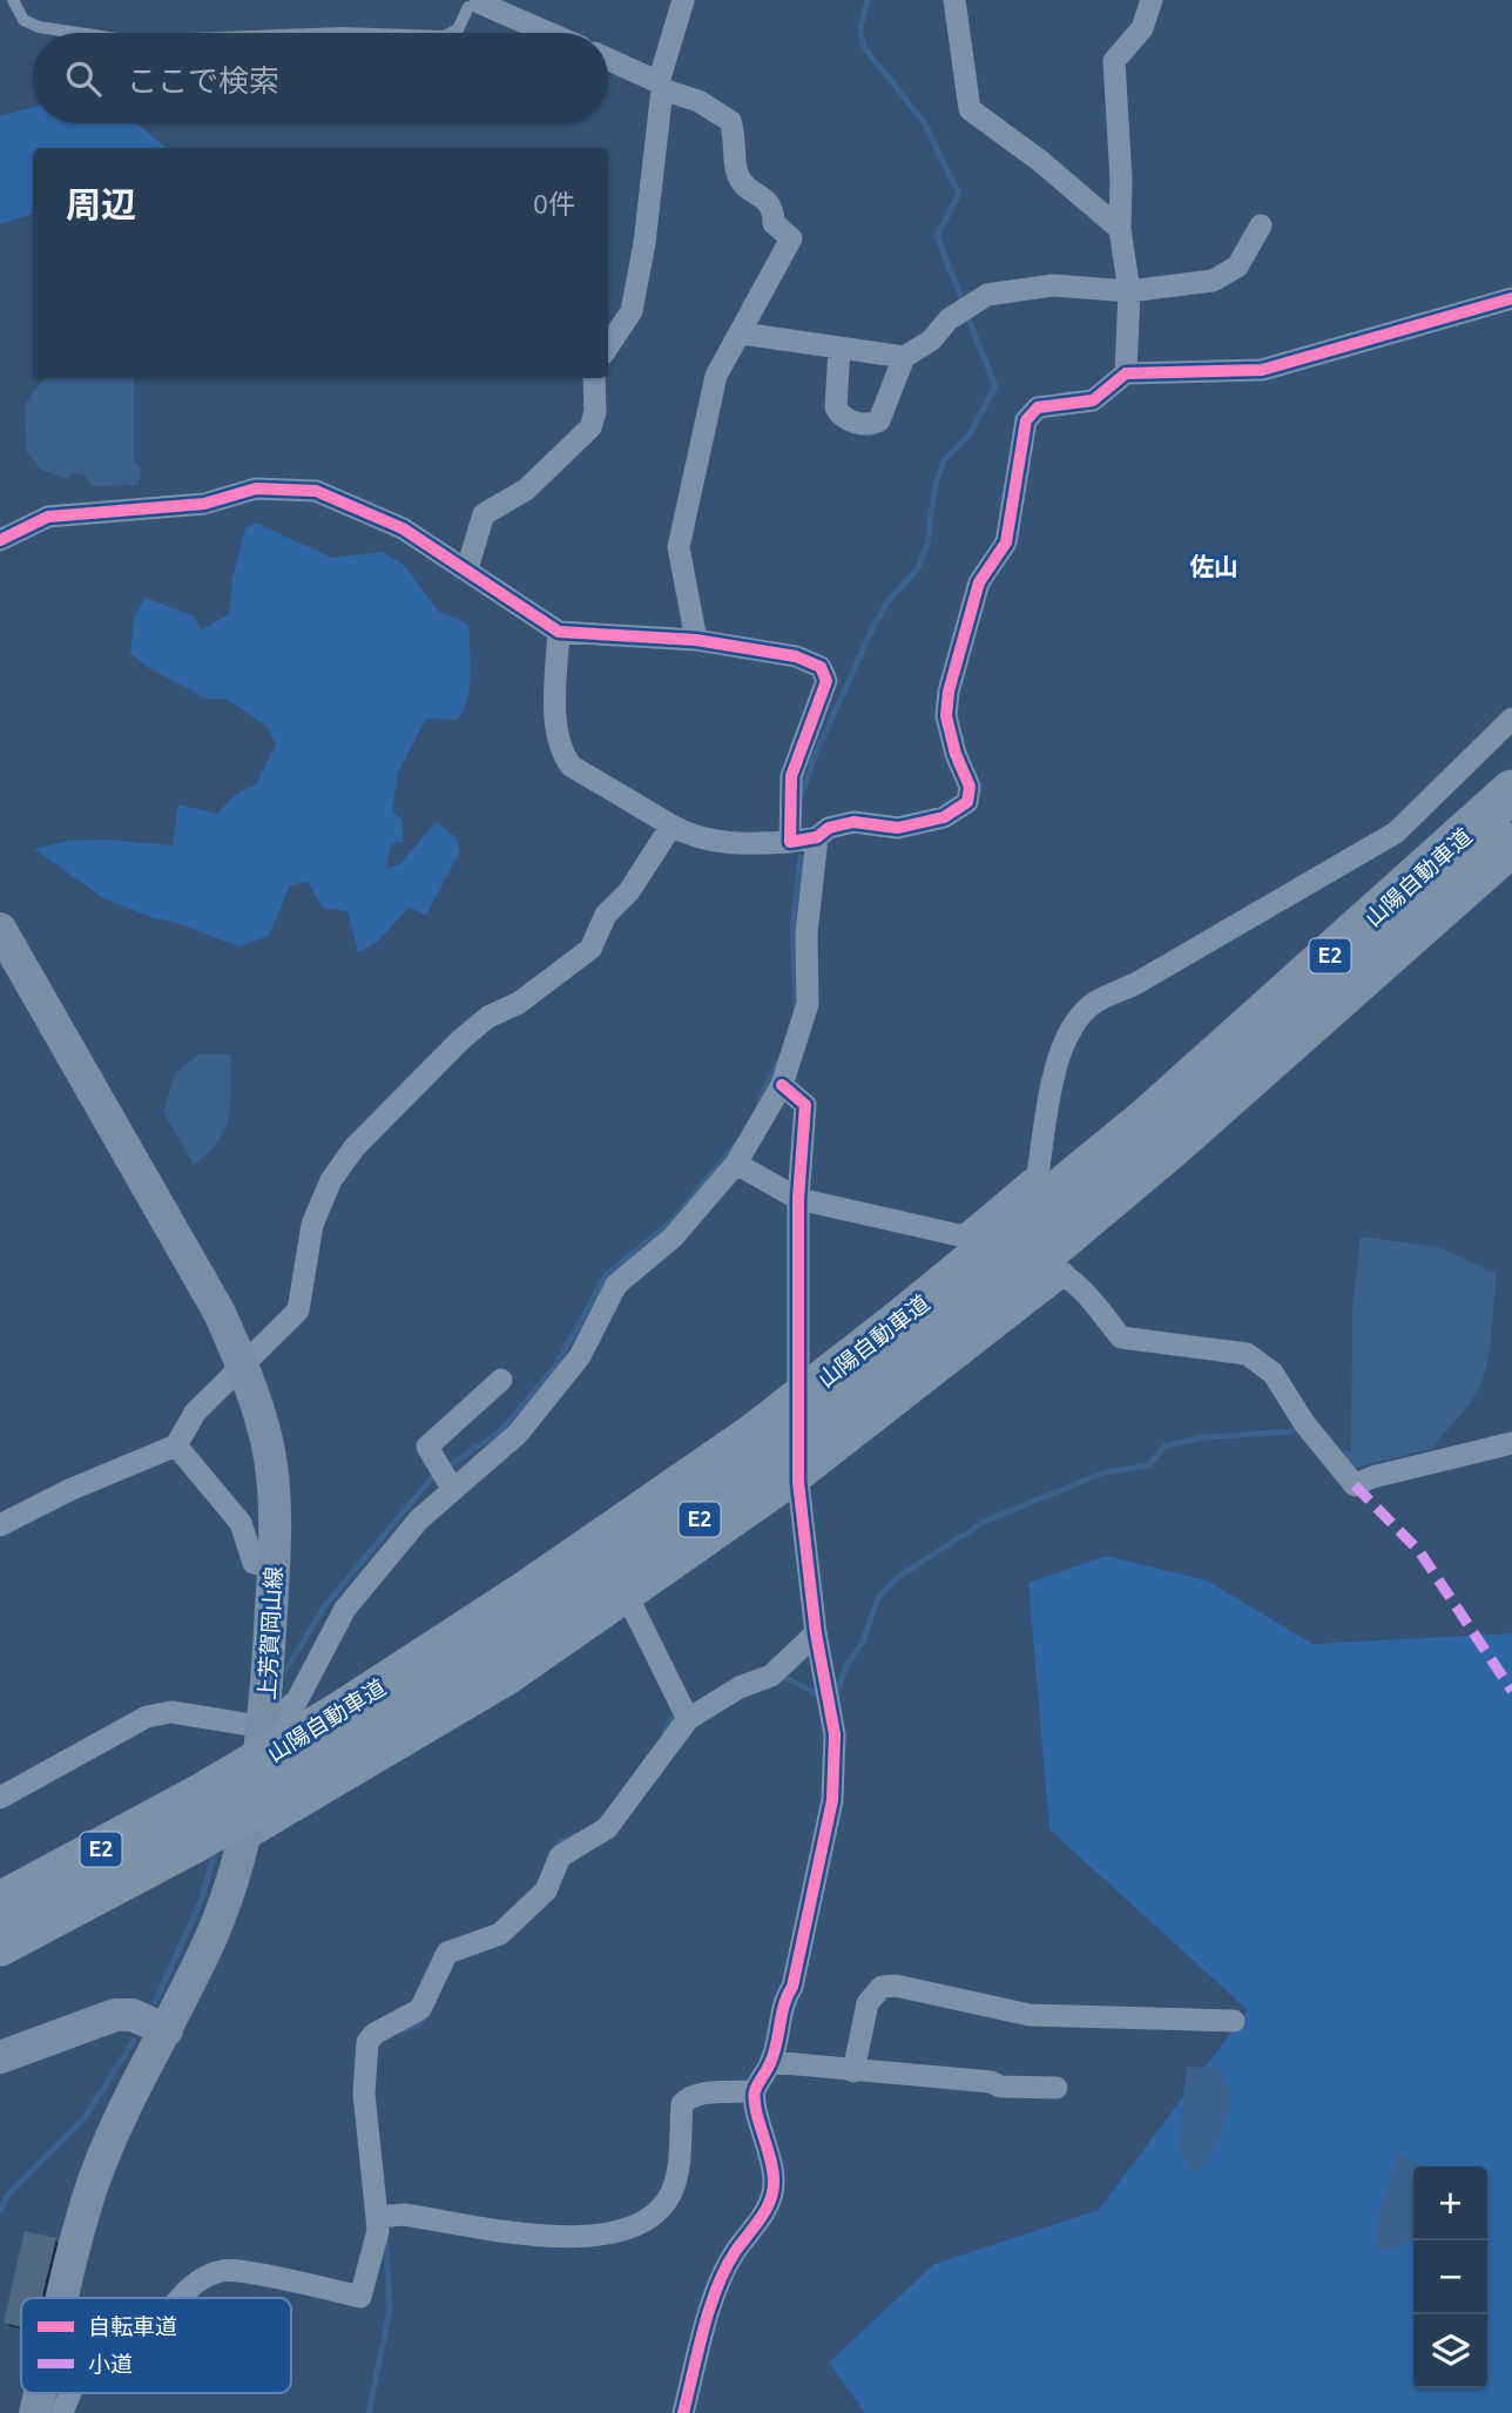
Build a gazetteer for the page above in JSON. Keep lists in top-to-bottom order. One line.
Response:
{"streets":{"highway":["山陽自動車道","E2"],"main road":["上芳賀岡山線"]},"districts":["佐山"],"legend":["自転車道","小道"],"page":{"search":"ここで検索","heading":["周辺","0件"],"map_buttons":["+","−"]}}
